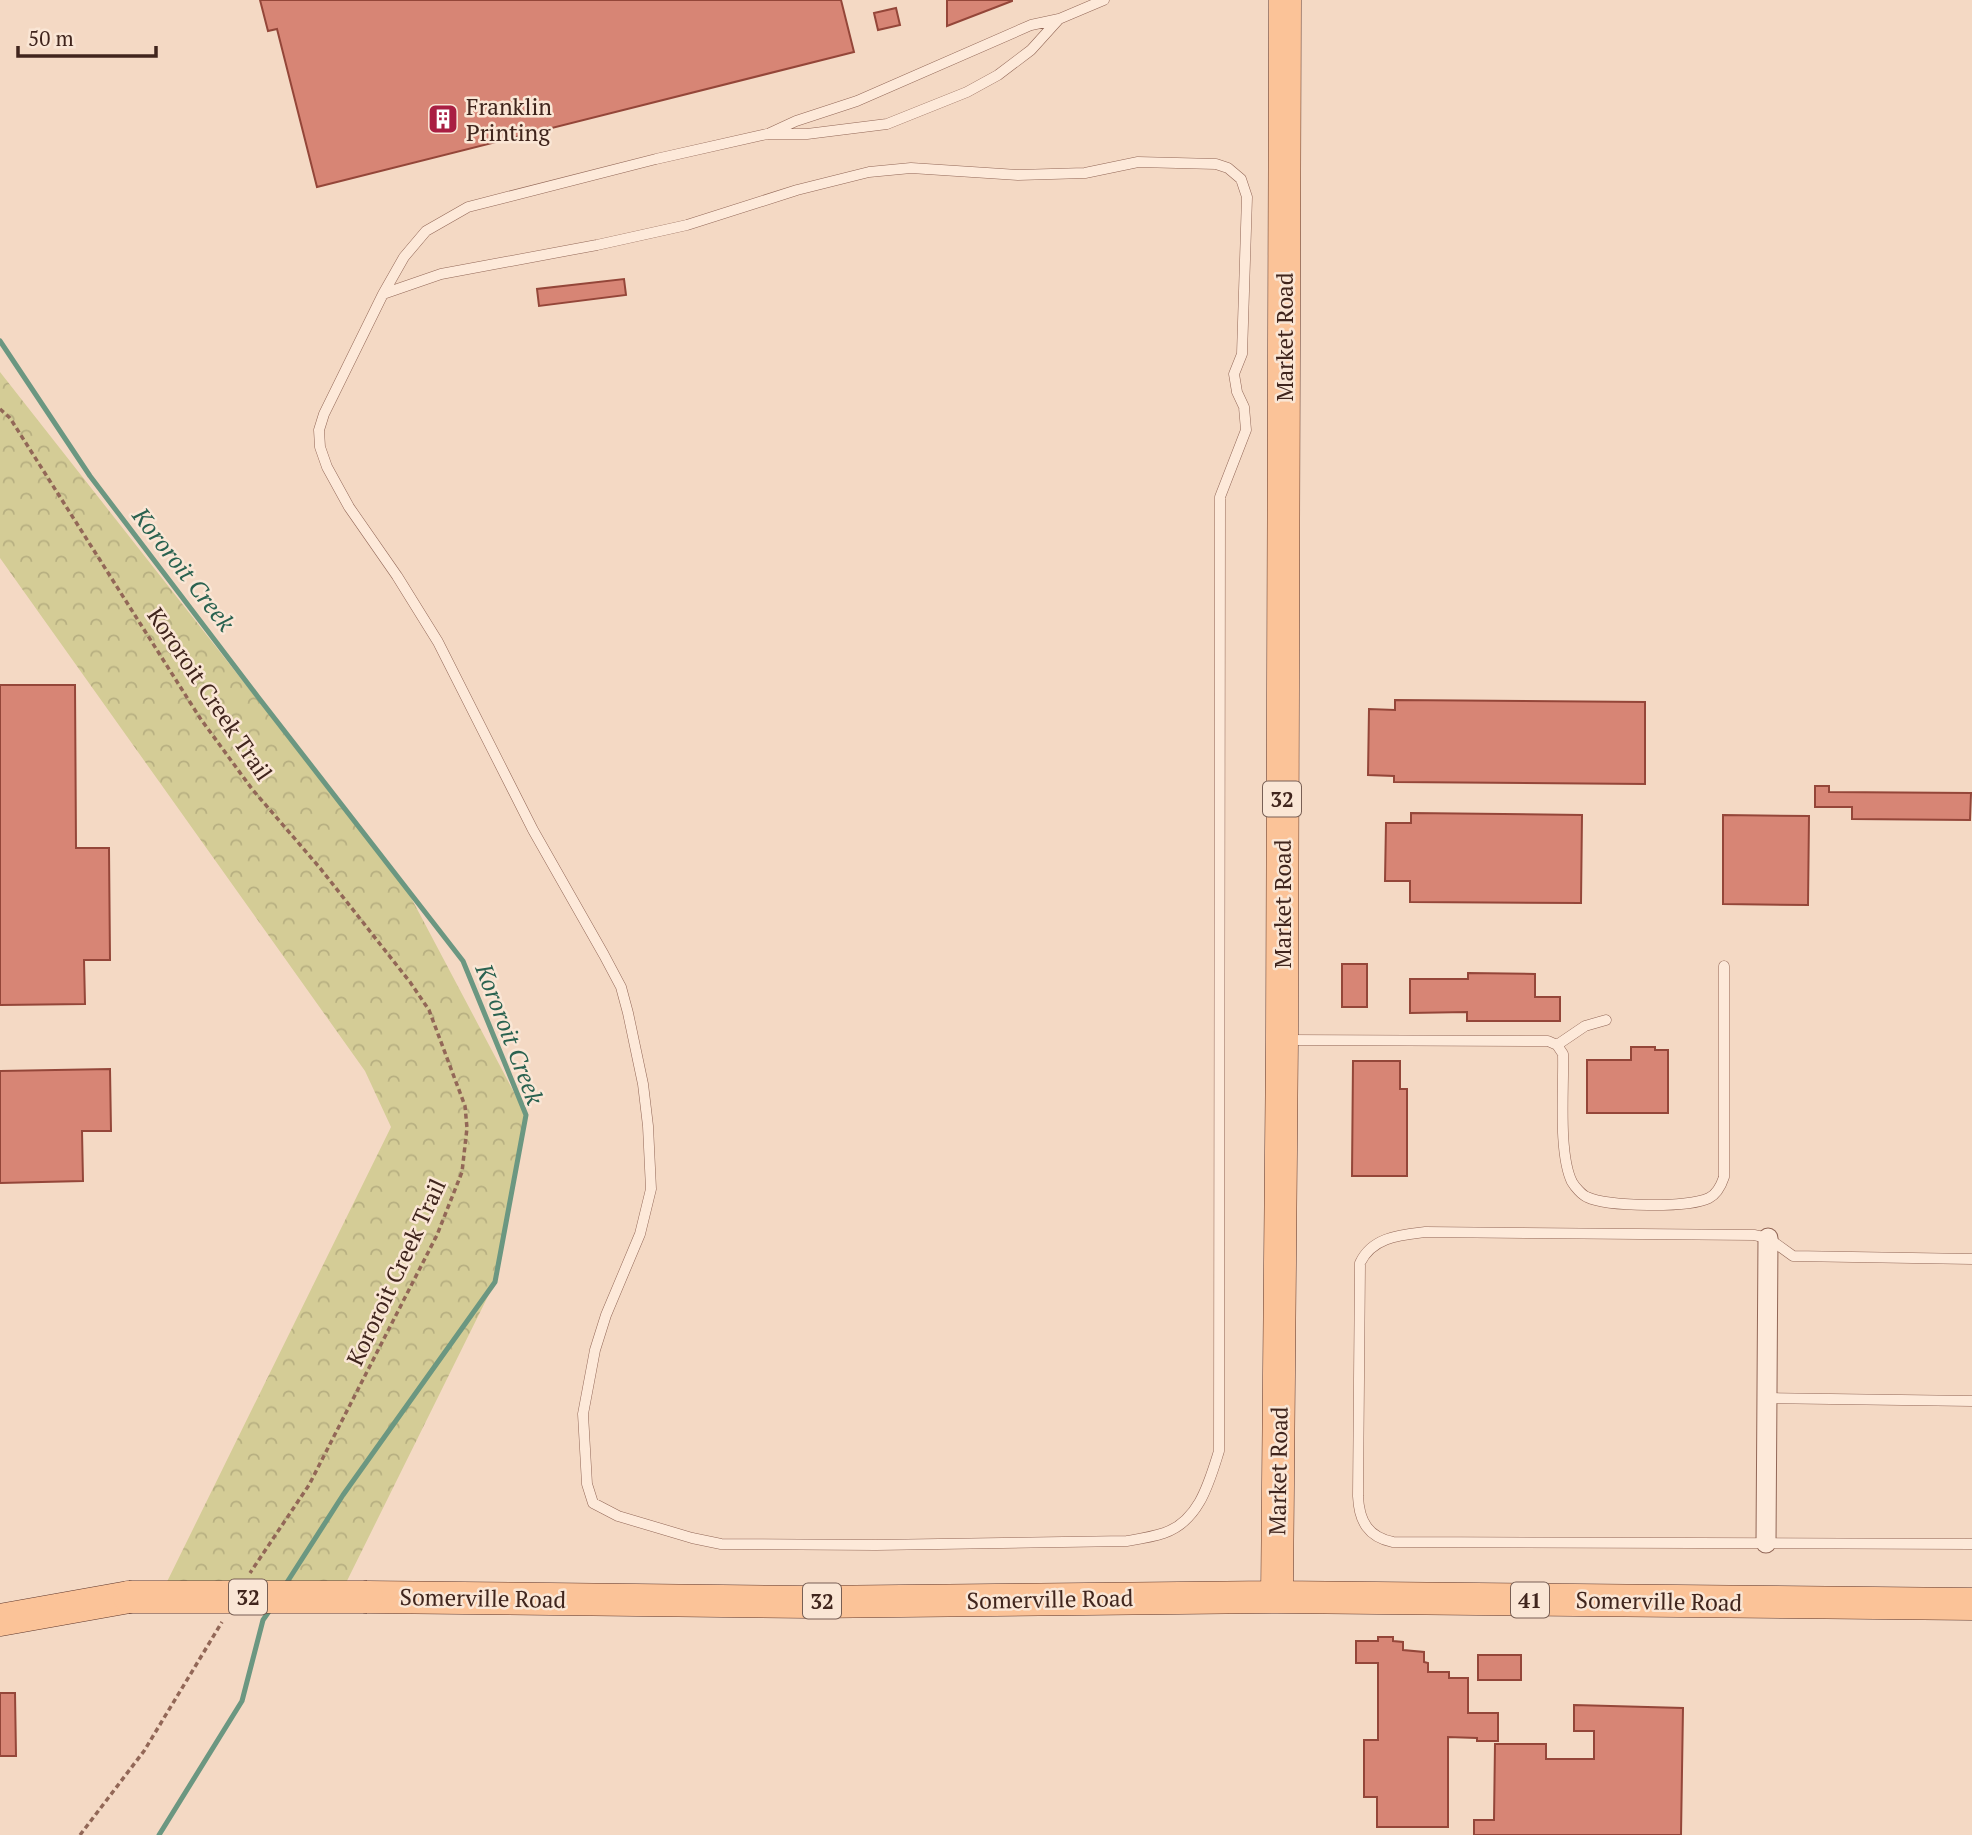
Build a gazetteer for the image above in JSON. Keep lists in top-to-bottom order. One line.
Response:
{"streets":{"main road":["Market Road","32","Somerville Road","41"],"path":["Kororoit Creek Trail"]},"crossings":[["Market Road","Somerville Road"]],"water":["Kororoit Creek"],"places":{"building":["Franklin Printing"]},"scale_bar":"50 m"}
